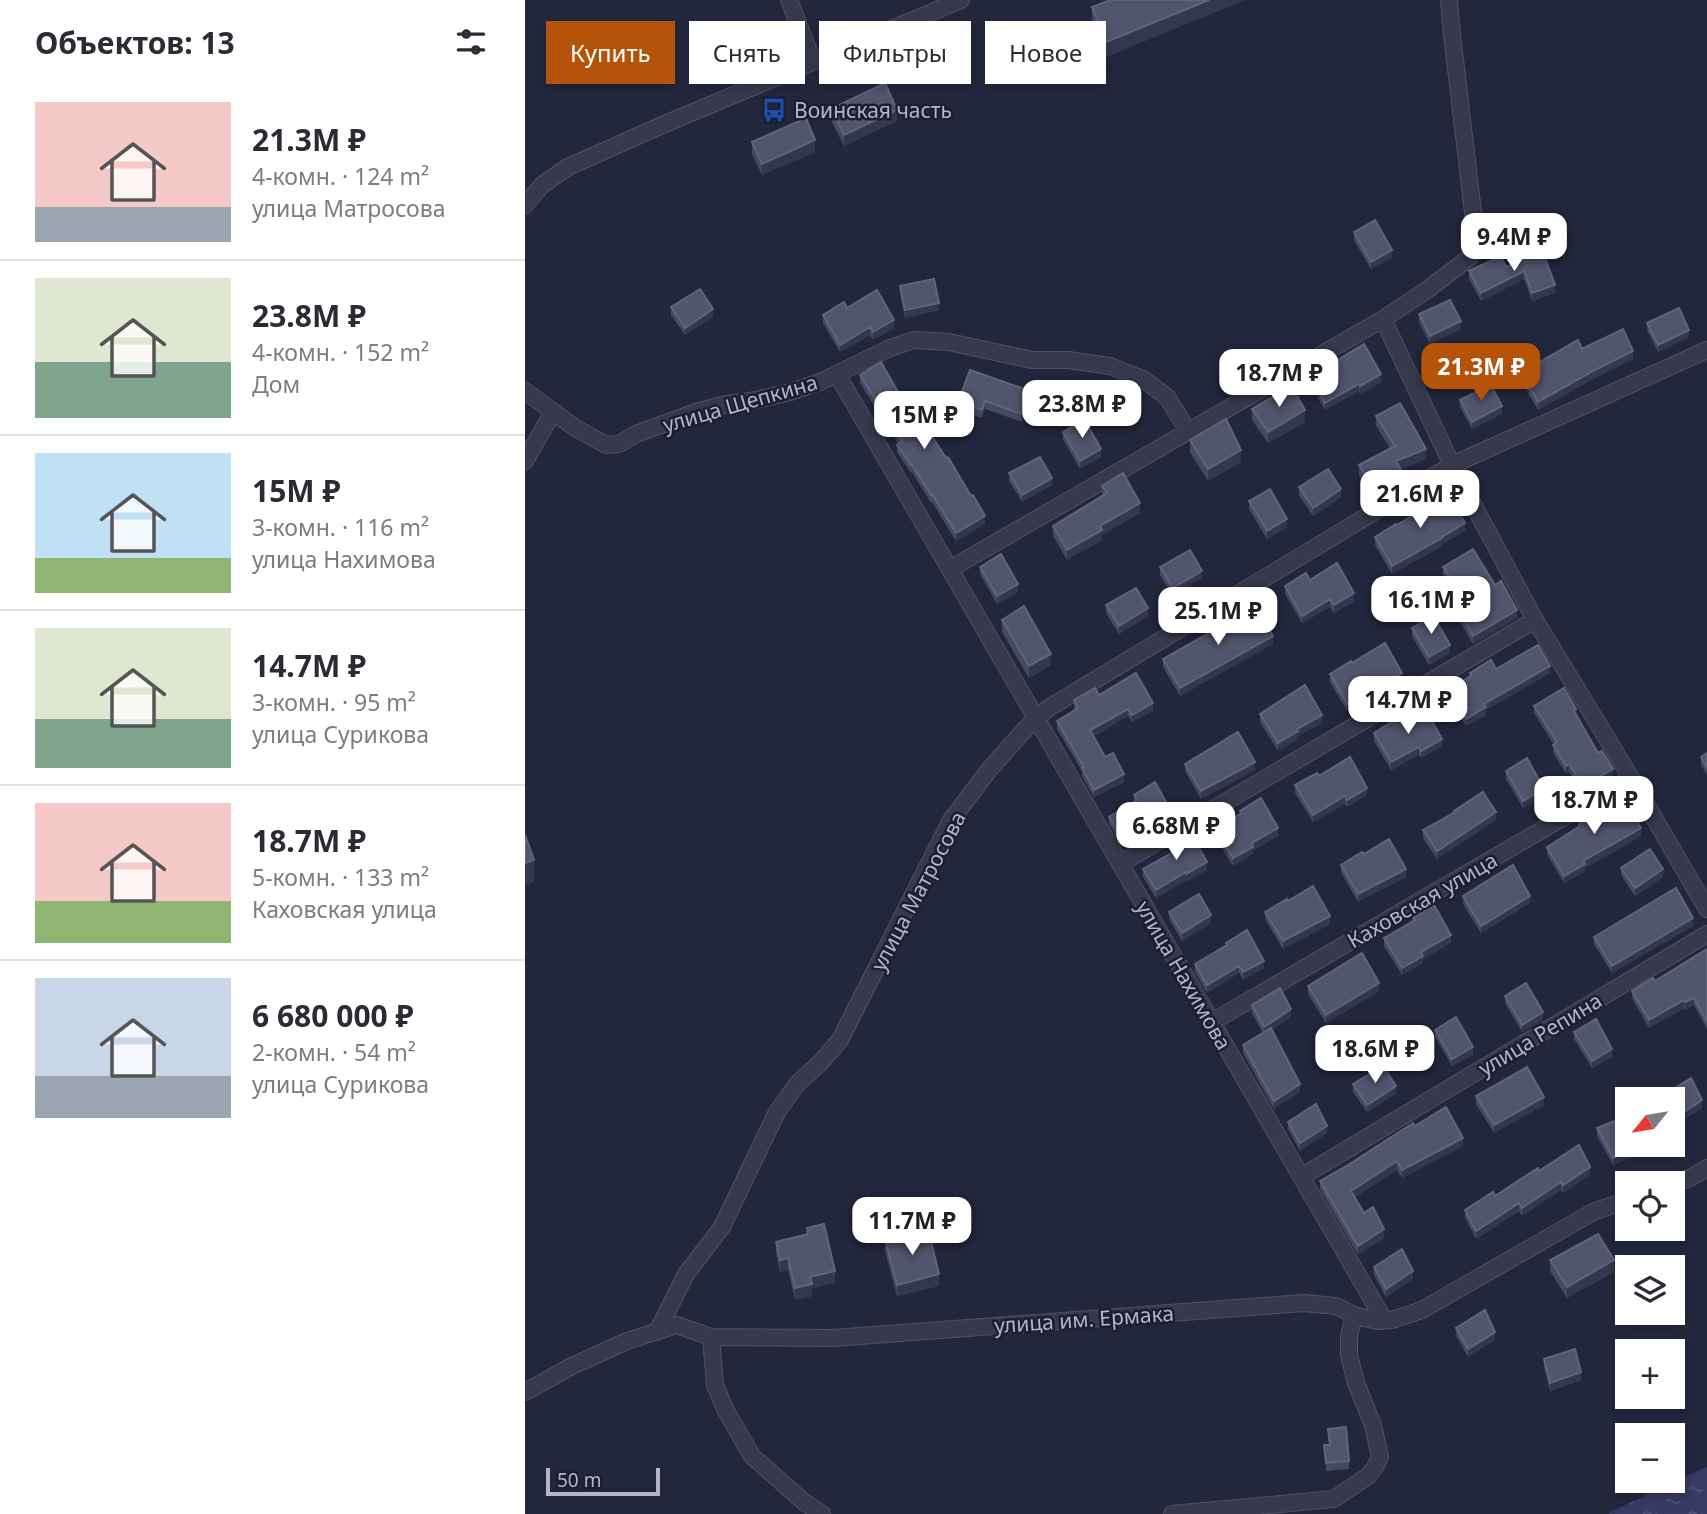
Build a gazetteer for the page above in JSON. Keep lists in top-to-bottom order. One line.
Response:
{"streets":{"street":["улица Щепкина","улица Матросова","Каховская улица","улица Нахимова","улица Репина","улица им. Ермака"]},"crossings":[["улица Щепкина","улица Нахимова"],["улица Матросова","улица Нахимова"],["улица Матросова","улица им. Ермака"],["Каховская улица","улица Нахимова"],["улица Нахимова","улица Репина"],["улица Нахимова","улица им. Ермака"]],"places":{"bus stop":["Воинская часть"]},"scale_bar":"50 m","north":"bottom left","page":{"heading":"Объектов: 13","chip":["Купить","Снять","Фильтры","Новое"],"list":[{"name":"21.3M ₽","note":"4-комн. · 124 m² · улица Матросова"},{"name":"23.8M ₽","note":"4-комн. · 152 m² · Дом"},{"name":"15M ₽","note":"3-комн. · 116 m² · улица Нахимова"},{"name":"14.7M ₽","note":"3-комн. · 95 m² · улица Сурикова"},{"name":"18.7M ₽","note":"5-комн. · 133 m² · Каховская улица"},{"name":"6 680 000 ₽","note":"2-комн. · 54 m² · улица Сурикова"}],"price":["9.4M ₽","21.3M ₽","18.7M ₽","23.8M ₽","15M ₽","21.6M ₽","16.1M ₽","25.1M ₽","14.7M ₽","18.7M ₽","6.68M ₽","18.6M ₽","11.7M ₽"],"map_buttons":["+","−"],"scale":"50 m"}}
